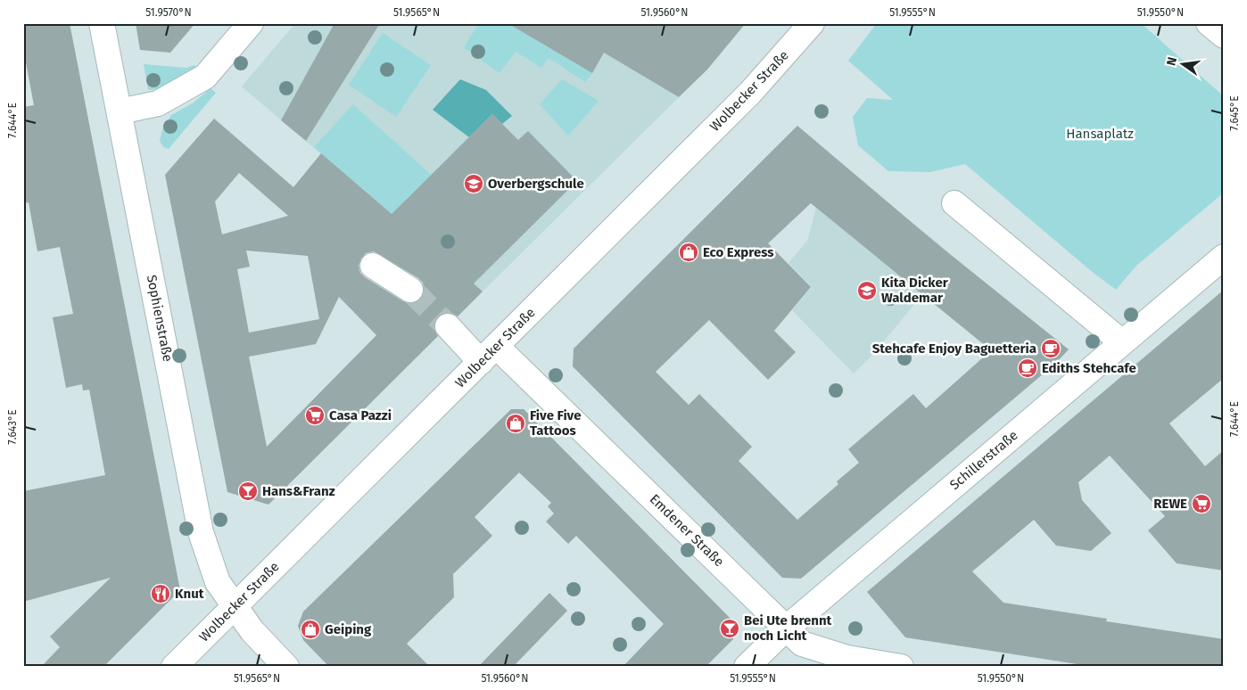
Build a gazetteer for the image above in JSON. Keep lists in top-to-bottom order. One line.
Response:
{"streets":{"street":["Wolbecker Straße","Sophienstraße","Schillerstraße","Emdener Straße"]},"crossings":[["Wolbecker Straße","Sophienstraße"],["Wolbecker Straße","Emdener Straße"],["Schillerstraße","Emdener Straße"]],"parks":["Hansaplatz"],"places":{"school or university":["Overbergschule","Kita Dicker Waldemar"],"shop":["Eco Express","Five Five Tattoos","Geiping"],"cafe":["Stehcafe Enjoy Baguetteria","Ediths Stehcafe"],"supermarket":["Casa Pazzi","REWE"],"bar":["Hans&Franz","Bei Ute brennt noch Licht"],"restaurant":["Knut"]},"north":"left","coordinates":["51.9570°N","51.9565°N","51.9560°N","51.9555°N","51.9550°N","7.645°E","7.644°E","7.643°E"]}
